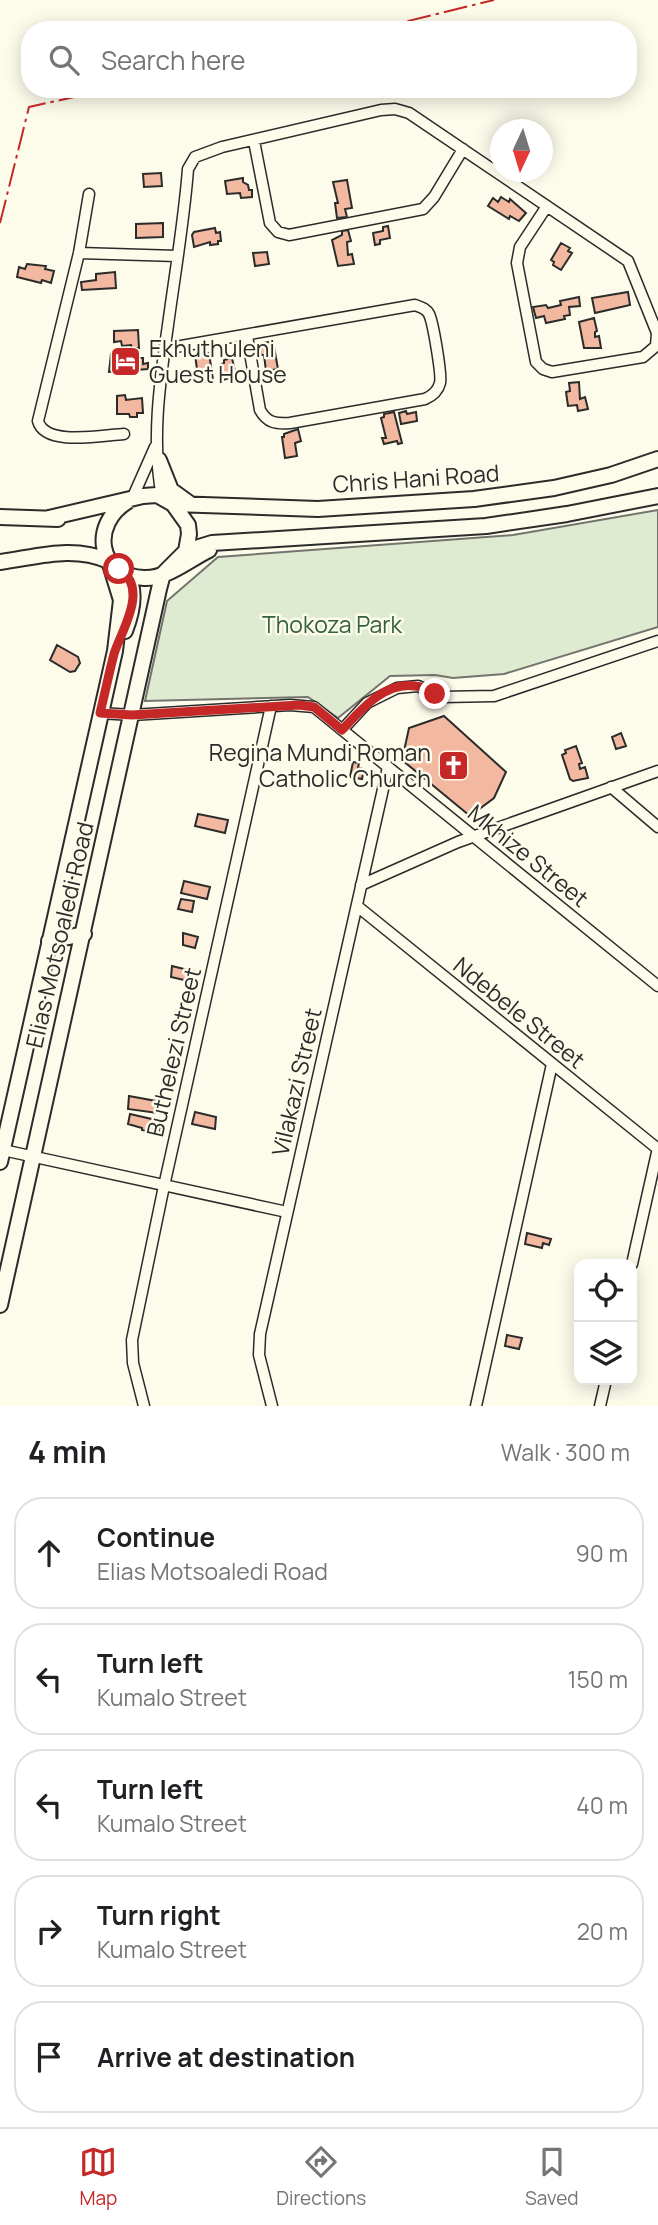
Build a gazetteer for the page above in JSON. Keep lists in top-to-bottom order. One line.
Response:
{"streets":{"main road":["Chris Hani Road","Elias Motsoaledi Road"],"street":["Mkhize Street","Ndebele Street","Buthelezi Street","Vilakazi Street"]},"crossings":[["Chris Hani Road","Elias Motsoaledi Road"],["Mkhize Street","Elias Motsoaledi Road"],["Mkhize Street","Buthelezi Street"],["Mkhize Street","Vilakazi Street"],["Ndebele Street","Vilakazi Street"]],"parks":["Thokoza Park"],"places":{"hotel":["Ekhuthuleni Guest House"],"church":["Regina Mundi Roman Catholic Church"]},"north":"bottom","page":{"search":"Search here","heading":["4 min","Walk · 300 m"],"list":[["Continue","Elias Motsoaledi Road","90 m"],["Turn left","Kumalo Street","150 m"],["Turn left","Kumalo Street","40 m"],["Turn right","Kumalo Street","20 m"],"Arrive at destination"],"nav":["Map","Directions","Saved"]}}
